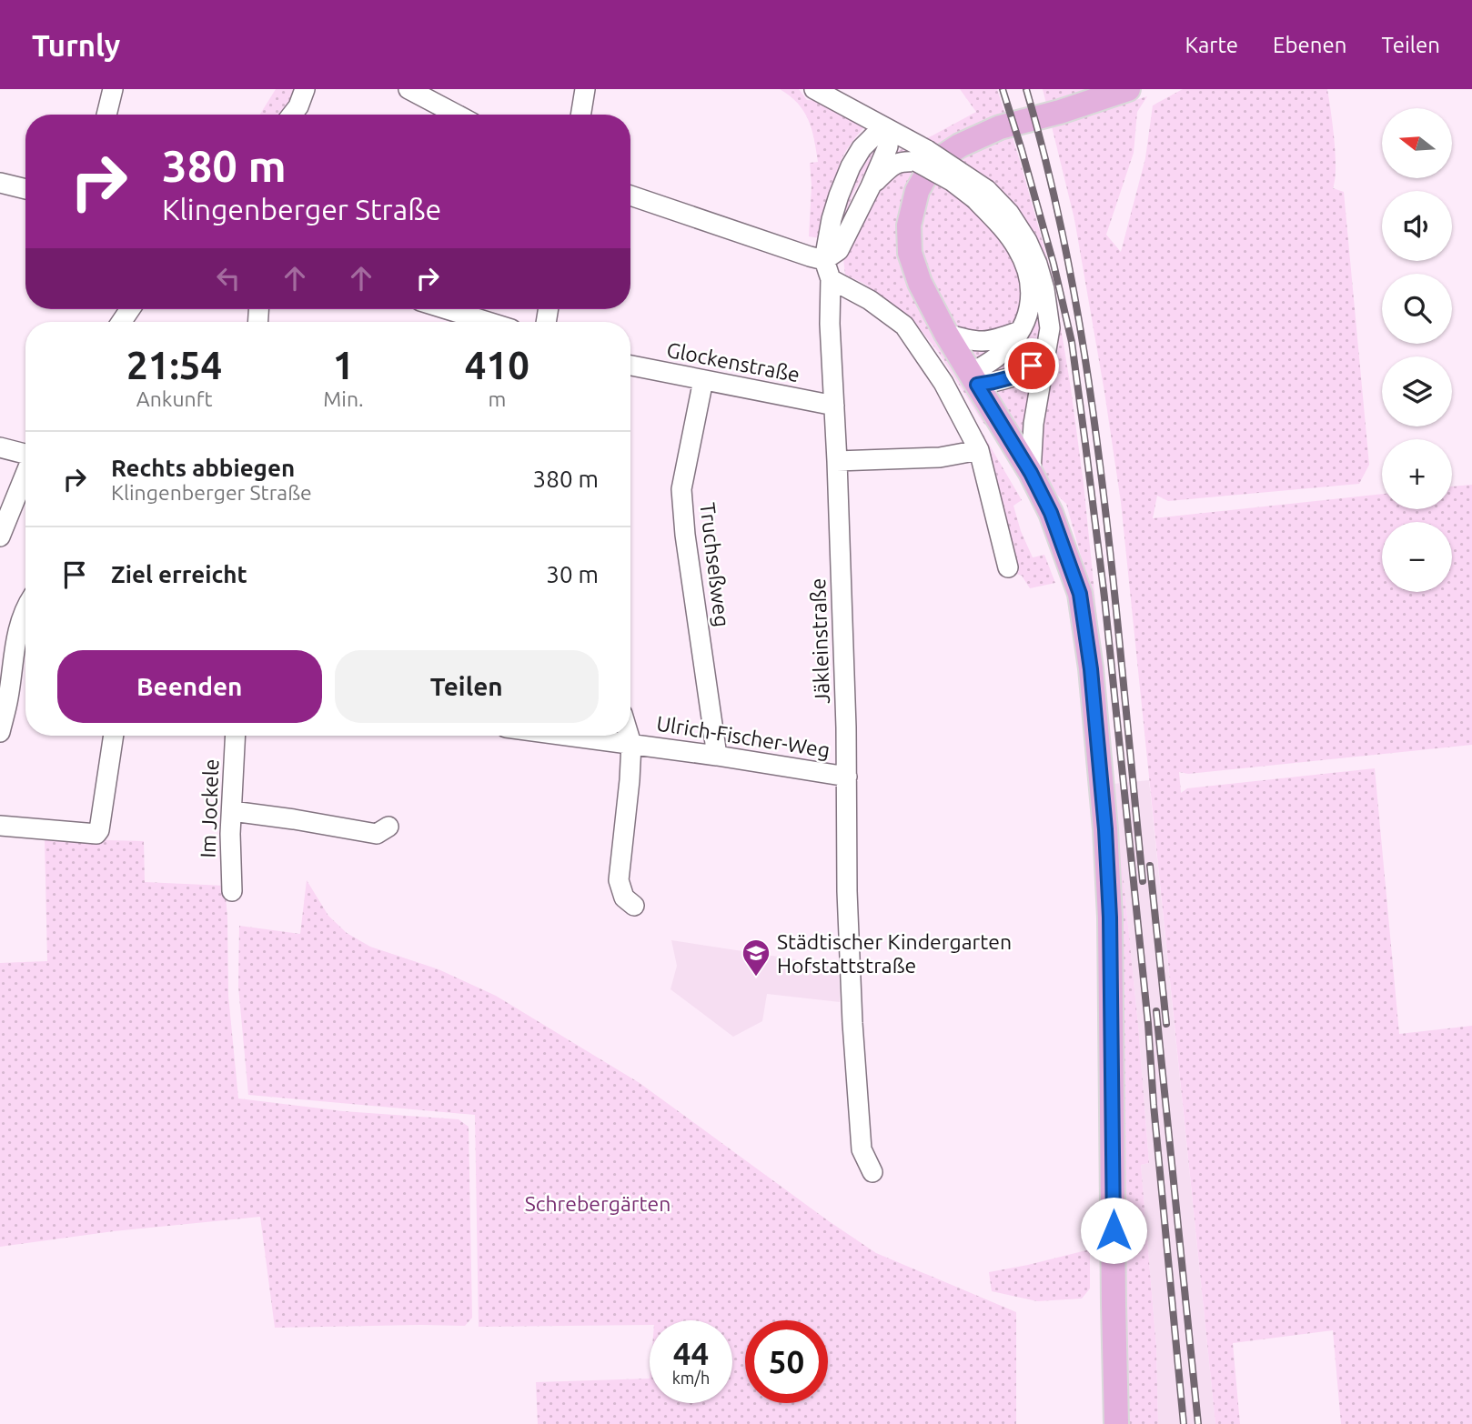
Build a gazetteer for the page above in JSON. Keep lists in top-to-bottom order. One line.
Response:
{"streets":{"street":["Glockenstraße","Truchseßweg","Jäkleinstraße","Ulrich-Fischer-Weg","Im Jockele"]},"crossings":[["Glockenstraße","Truchseßweg"],["Glockenstraße","Jäkleinstraße"],["Truchseßweg","Ulrich-Fischer-Weg"],["Jäkleinstraße","Ulrich-Fischer-Weg"]],"parks":["Schrebergärten"],"places":{"school or university":["Städtischer Kindergarten Hofstattstraße"]},"north":"left","page":{"header":"Turnly","nav":["Karte","Ebenen","Teilen"],"map_buttons":["+","−"],"turn":["380 m","Klingenberger Straße"],"eta":["21:54","Ankunft","1","Min.","410","m"],"list":[{"name":"Rechts abbiegen","note":"Klingenberger Straße","value":"380 m"},{"name":"Ziel erreicht","value":"30 m"}],"buttons":["Beenden","Teilen"],"speed":"44 km/h","limit":"50"}}
